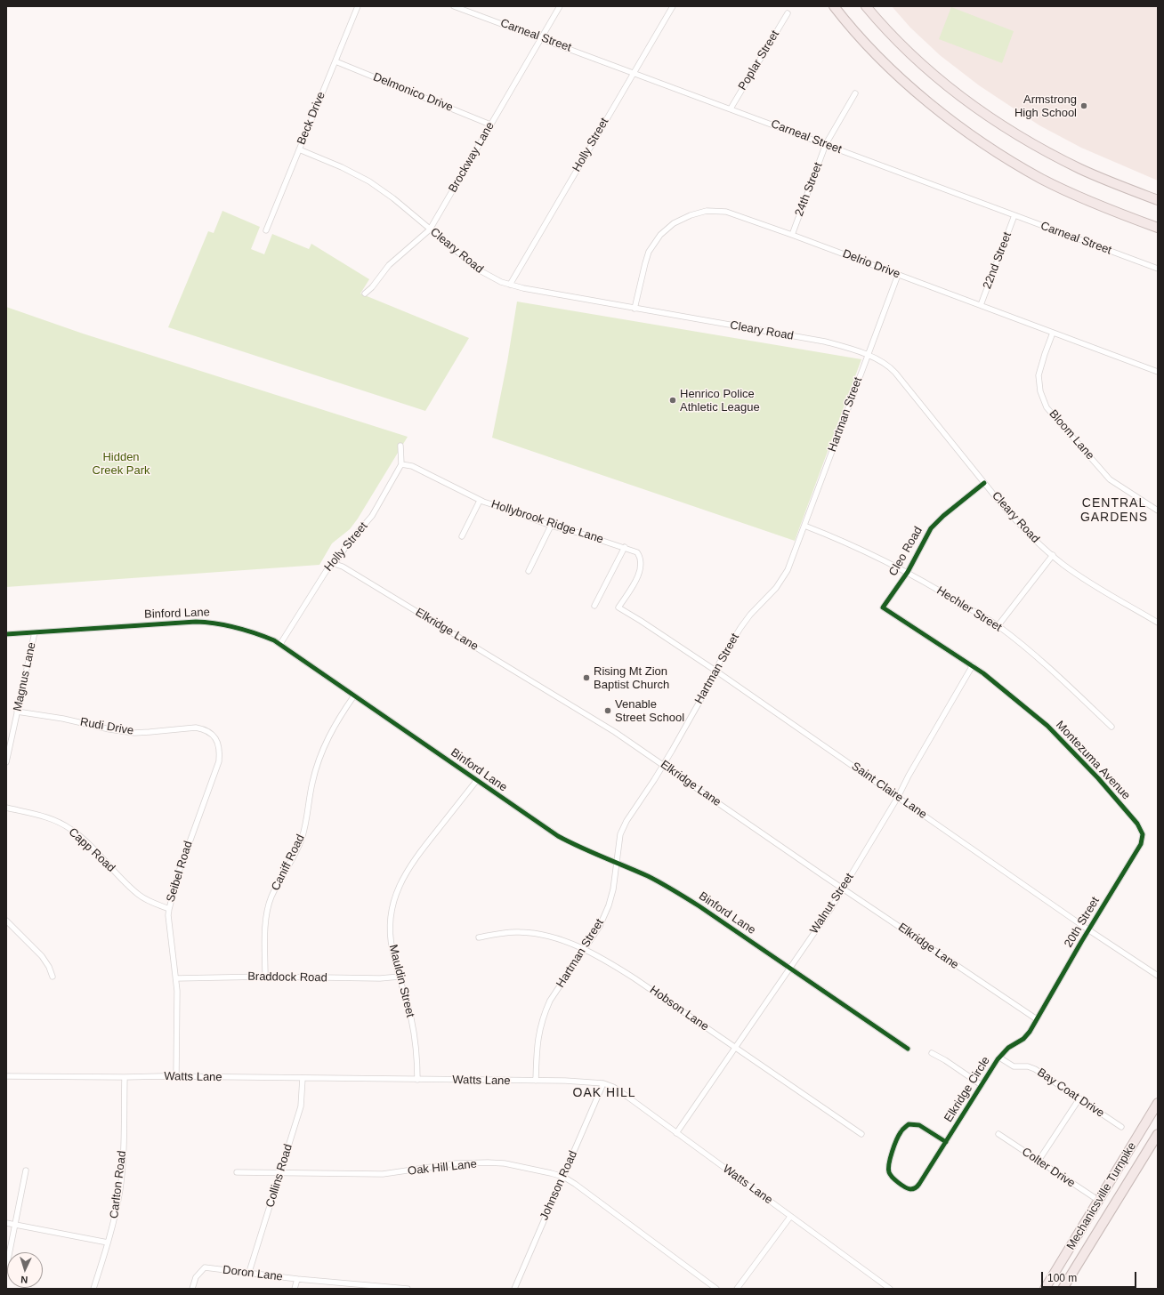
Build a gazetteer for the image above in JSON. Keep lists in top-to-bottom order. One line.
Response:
{"streets":{"highway":["Mechanicsville Turnpike"],"street":["Carneal Street","Poplar Street","Delmonico Drive","Beck Drive","Holly Street","Brockway Lane","24th Street","Cleary Road","22nd Street","Delrio Drive","Hartman Street","Bloom Lane","Hollybrook Ridge Lane","Cleo Road","Hechler Street","Binford Lane","Elkridge Lane","Magnus Lane","Rudi Drive","Montezuma Avenue","Saint Claire Lane","Capp Road","Caniff Road","Seibel Road","Walnut Street","20th Street","Braddock Road","Mauldin Street","Hobson Lane","Watts Lane","Elkridge Circle","Bay Coat Drive","Oak Hill Lane","Colter Drive","Collins Road","Carlton Road","Johnson Road","Doron Lane"]},"crossings":[["Carneal Street","Poplar Street"],["Carneal Street","Holly Street"],["Carneal Street","Brockway Lane"],["Carneal Street","24th Street"],["Carneal Street","22nd Street"],["Delmonico Drive","Beck Drive"],["Delmonico Drive","Brockway Lane"],["Beck Drive","Cleary Road"],["Holly Street","Cleary Road"],["Holly Street","Hollybrook Ridge Lane"],["Holly Street","Binford Lane"],["Holly Street","Elkridge Lane"],["Brockway Lane","Cleary Road"],["24th Street","Delrio Drive"],["Cleary Road","Delrio Drive"],["Cleary Road","Hartman Street"],["Cleary Road","Cleo Road"],["22nd Street","Delrio Drive"],["Delrio Drive","Hartman Street"],["Delrio Drive","Bloom Lane"],["Hartman Street","Hechler Street"],["Hartman Street","Binford Lane"],["Hartman Street","Elkridge Lane"],["Hartman Street","Saint Claire Lane"],["Hartman Street","Hobson Lane"],["Hartman Street","Watts Lane"],["Hollybrook Ridge Lane","Saint Claire Lane"],["Cleo Road","Hechler Street"],["Cleo Road","Montezuma Avenue"],["Binford Lane","Magnus Lane"],["Binford Lane","Caniff Road"],["Binford Lane","Walnut Street"],["Binford Lane","Mauldin Street"],["Elkridge Lane","Walnut Street"],["Elkridge Lane","20th Street"],["Elkridge Lane","Elkridge Circle"],["Magnus Lane","Rudi Drive"],["Rudi Drive","Seibel Road"],["Montezuma Avenue","Walnut Street"],["Montezuma Avenue","20th Street"],["Saint Claire Lane","Walnut Street"],["Saint Claire Lane","20th Street"],["Capp Road","Seibel Road"],["Caniff Road","Braddock Road"],["Seibel Road","Braddock Road"],["Seibel Road","Watts Lane"],["Walnut Street","Hobson Lane"],["Walnut Street","Watts Lane"],["20th Street","Elkridge Circle"],["Braddock Road","Mauldin Street"],["Mauldin Street","Watts Lane"],["Watts Lane","Collins Road"],["Watts Lane","Carlton Road"],["Watts Lane","Johnson Road"],["Elkridge Circle","Bay Coat Drive"],["Oak Hill Lane","Collins Road"],["Oak Hill Lane","Johnson Road"],["Colter Drive","Mechanicsville Turnpike"],["Collins Road","Doron Lane"]],"districts":["CENTRAL GARDENS","OAK HILL"],"parks":["Hidden Creek Park"],"places":["Armstrong High School","Henrico Police Athletic League","Rising Mt Zion Baptist Church","Venable Street School"],"scale_bar":"100 m","north":"bottom"}
